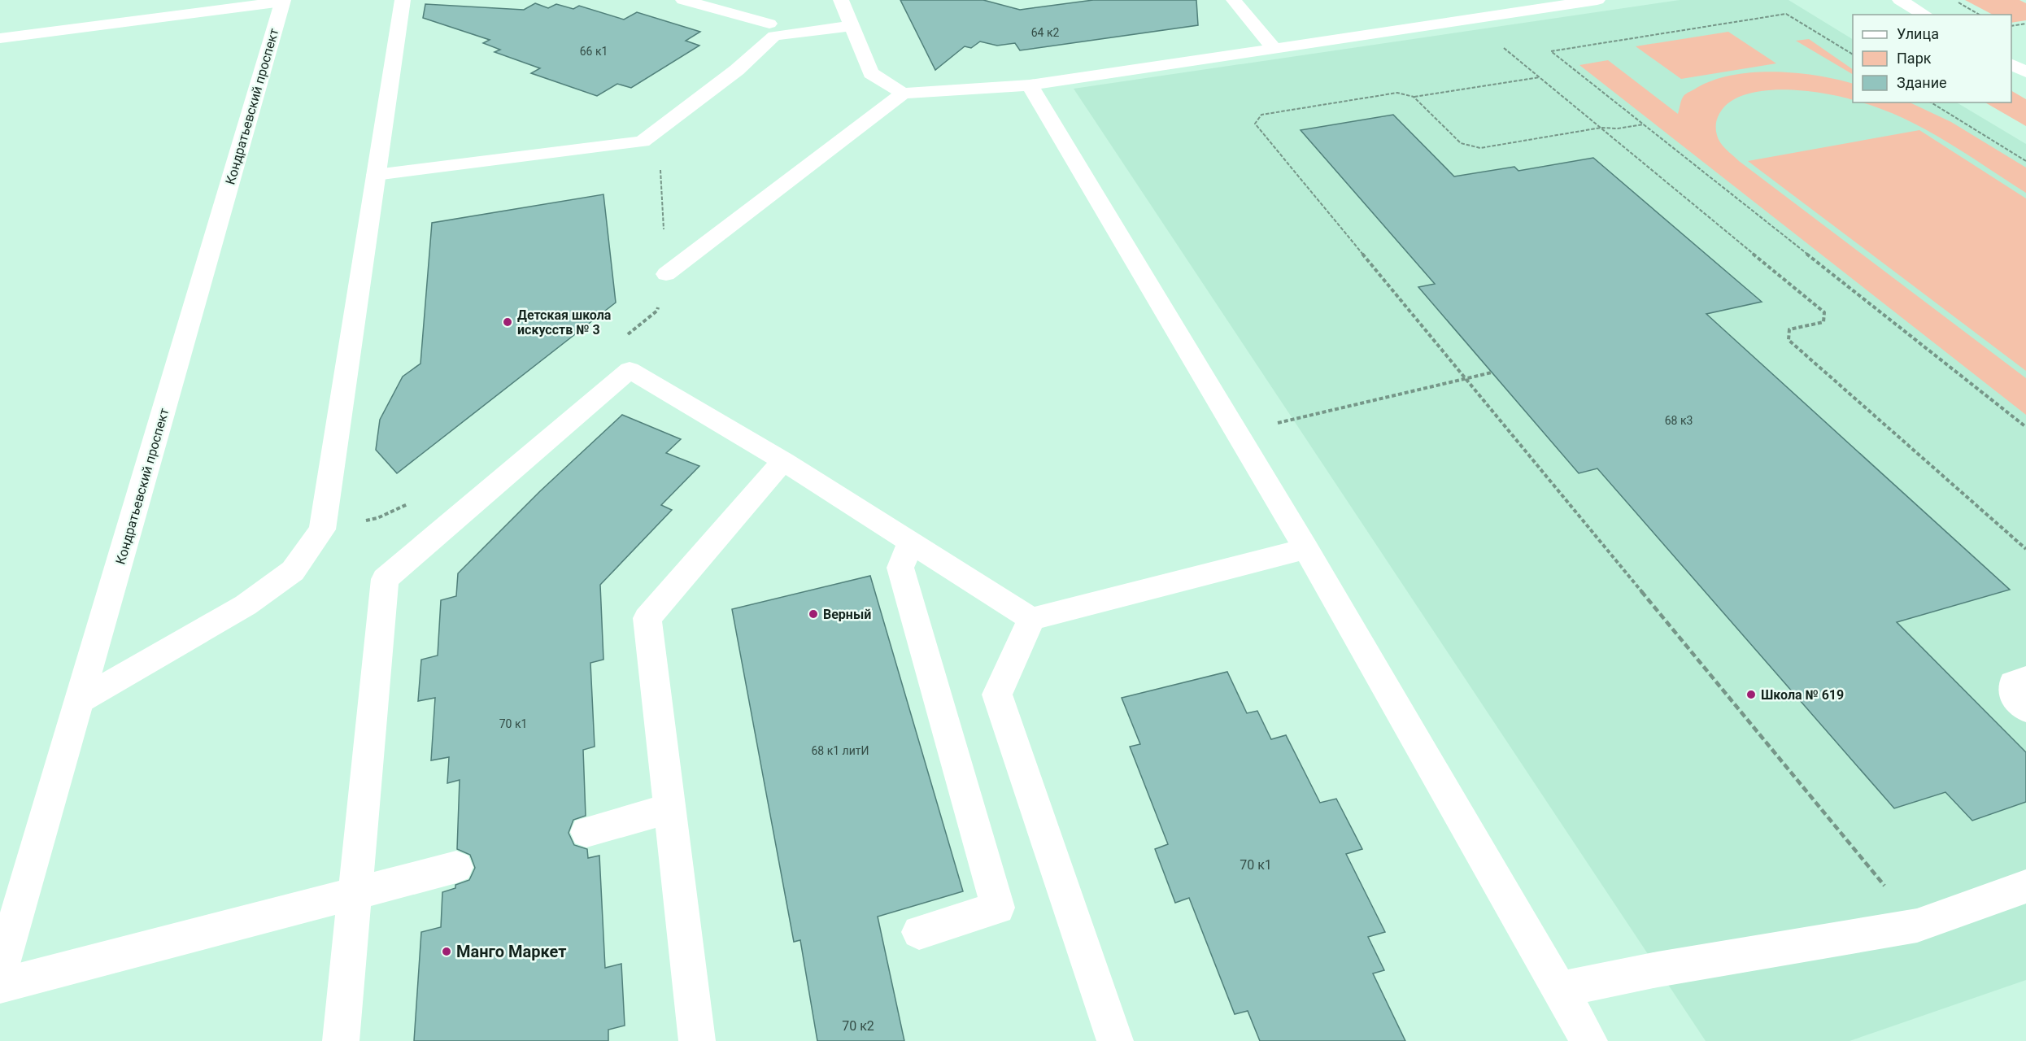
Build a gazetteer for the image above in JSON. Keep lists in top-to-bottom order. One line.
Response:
{"streets":{"street":["Кондратьевский проспект"]},"places":["Детская школа искусств № 3","Верный","Школа № 619","Манго Маркет"],"house_numbers":["64 к2","66 к1","68 к3","70 к1","68 к1 литИ","70 к1","70 к2"],"legend":["Улица","Парк","Здание"]}
